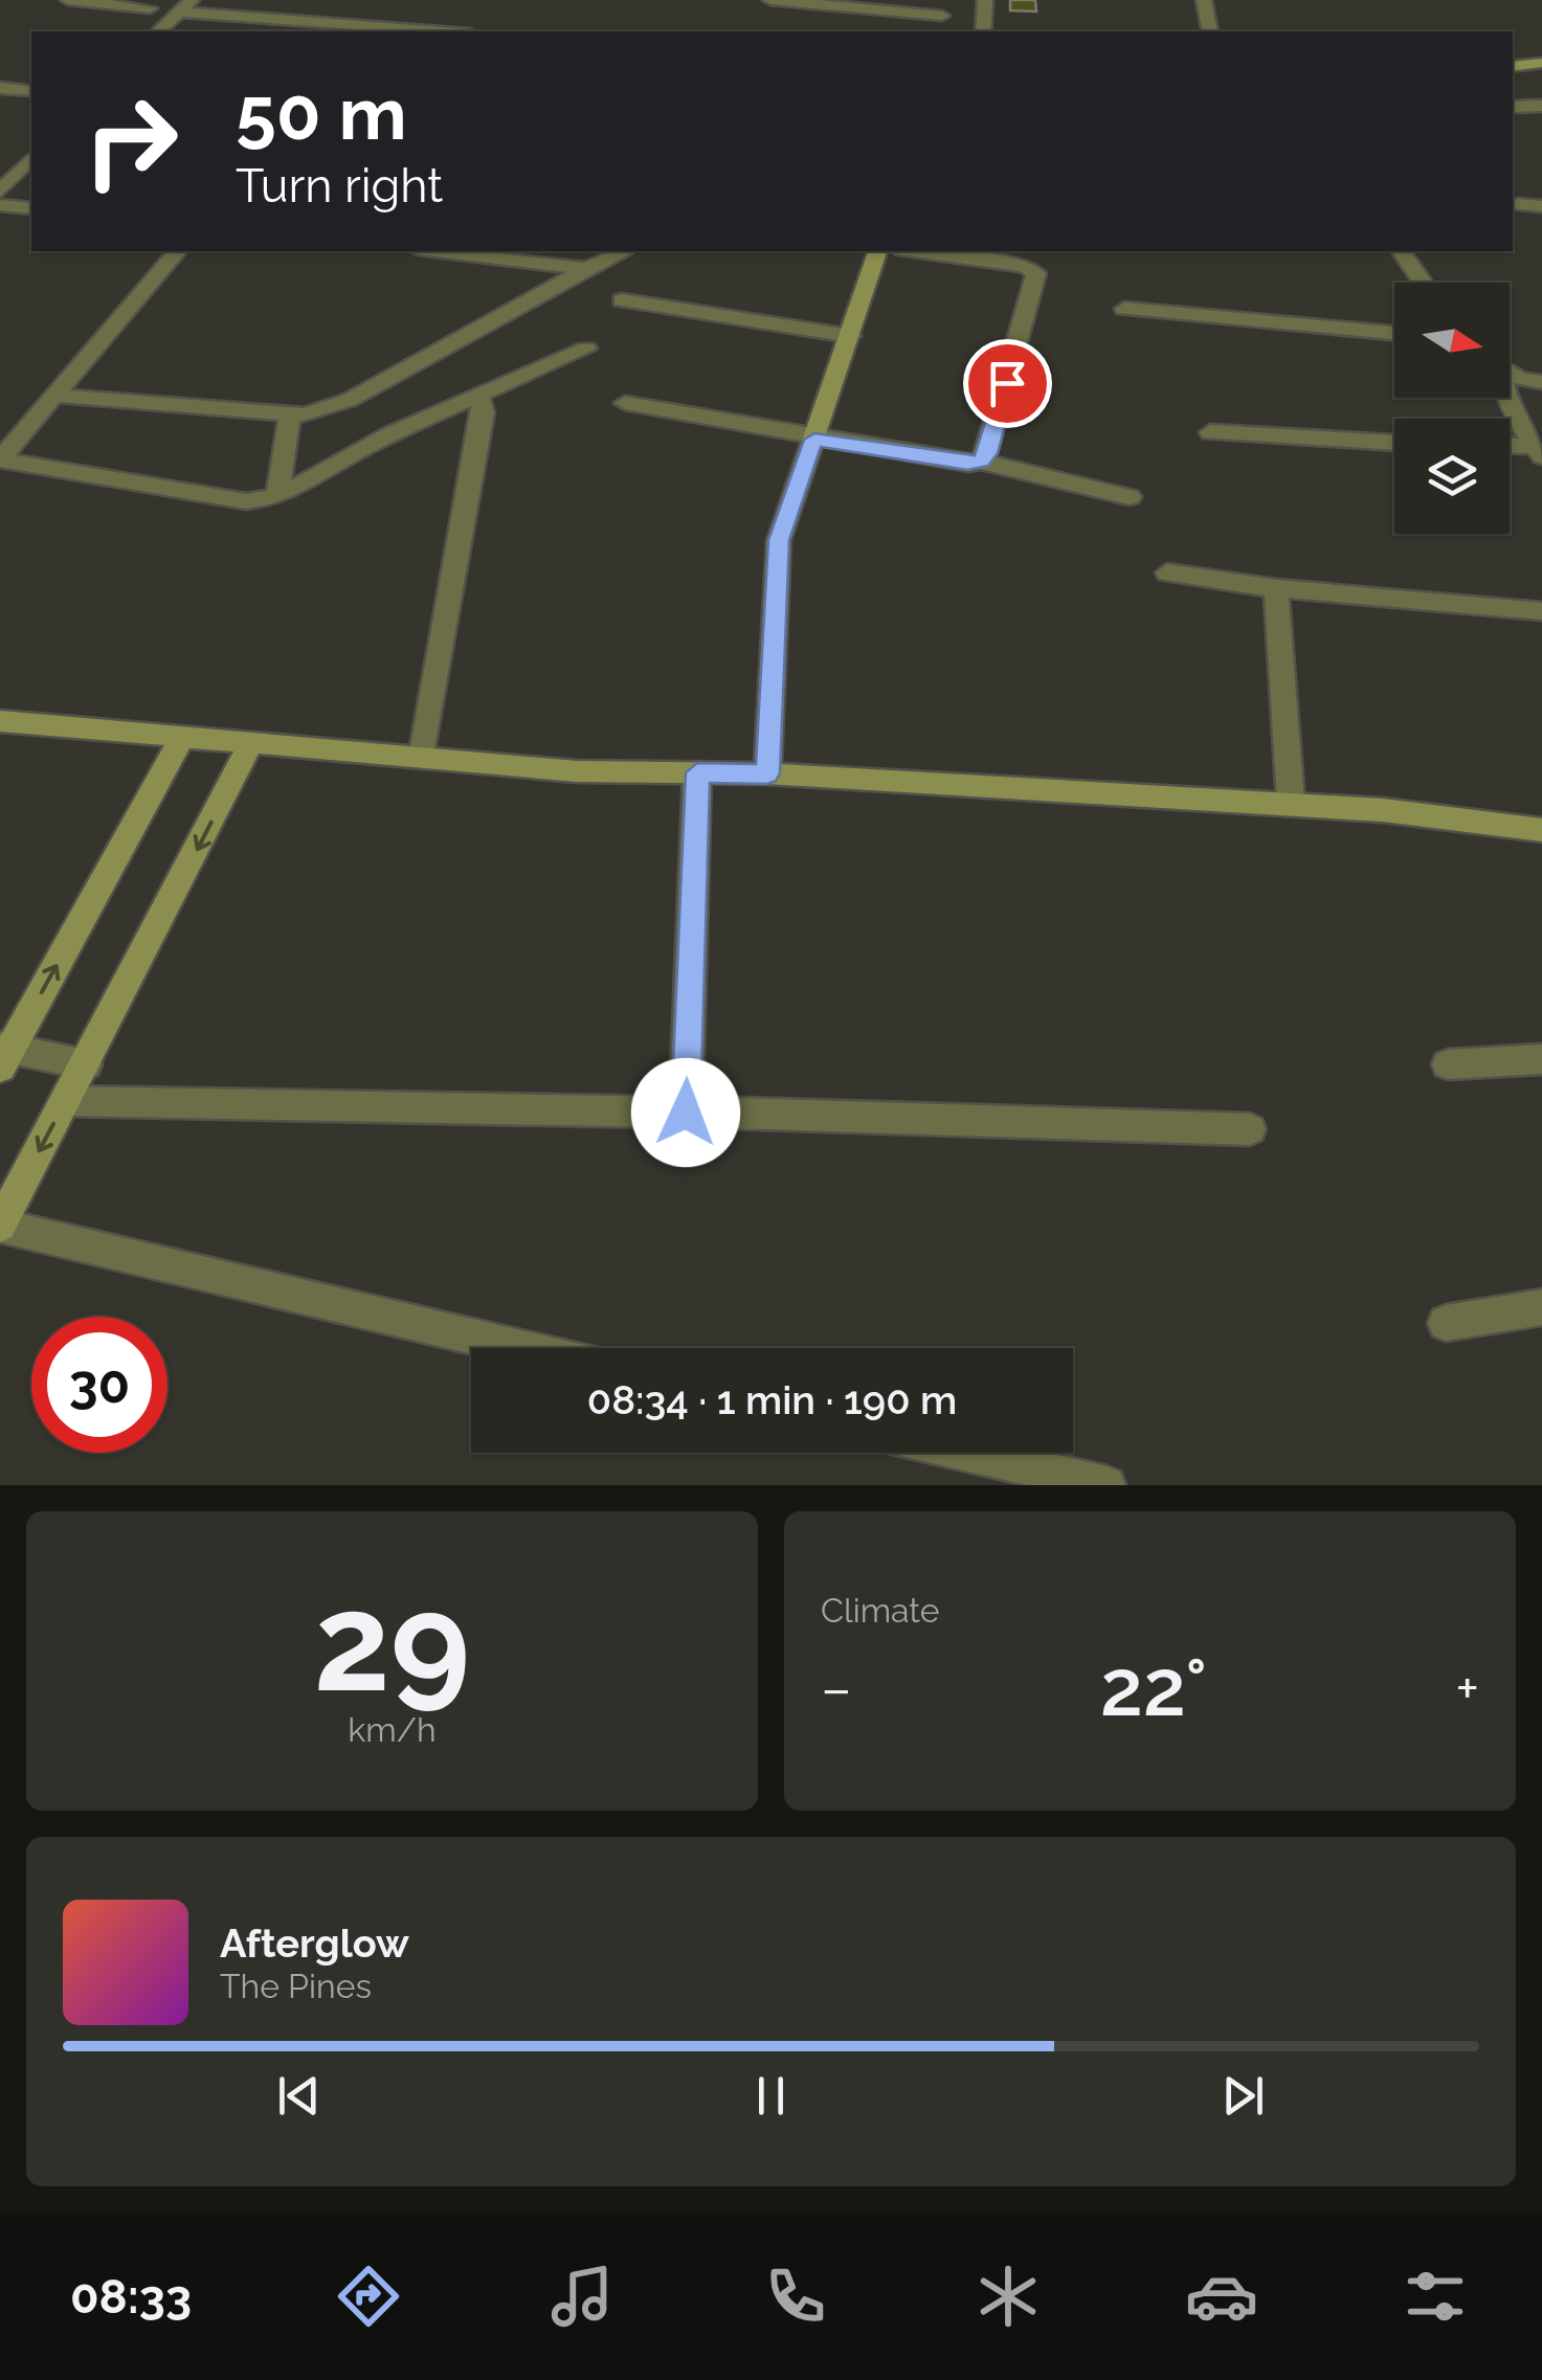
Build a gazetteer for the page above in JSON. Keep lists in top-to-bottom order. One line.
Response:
{"north":"right","page":{"turn":["50 m","Turn right"],"limit":"30","trip":"08:34 · 1 min · 190 m","tile":[["29","km/h"],"Climate"],"heat":["−","22°","+"],"song":["Afterglow","The Pines"],"tabs":"08:33"}}
